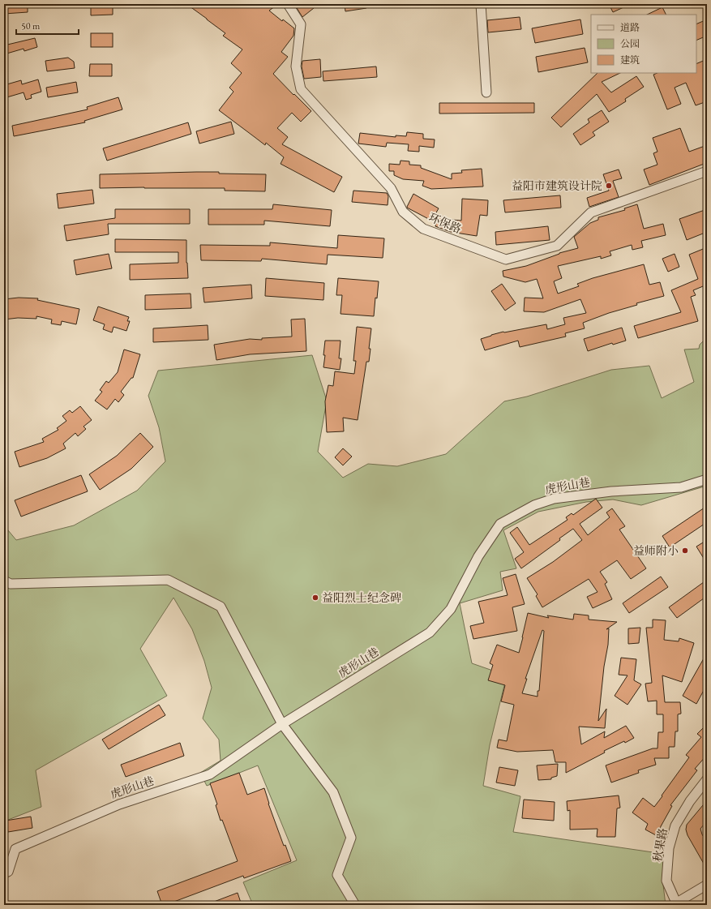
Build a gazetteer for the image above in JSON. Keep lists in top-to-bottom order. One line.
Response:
{"streets":{"street":["环保路","虎形山巷","秋果路"]},"places":["益阳市建筑设计院","益师附小","益阳烈士纪念碑"],"legend":["道路","公园","建筑"],"scale_bar":"50 m"}
